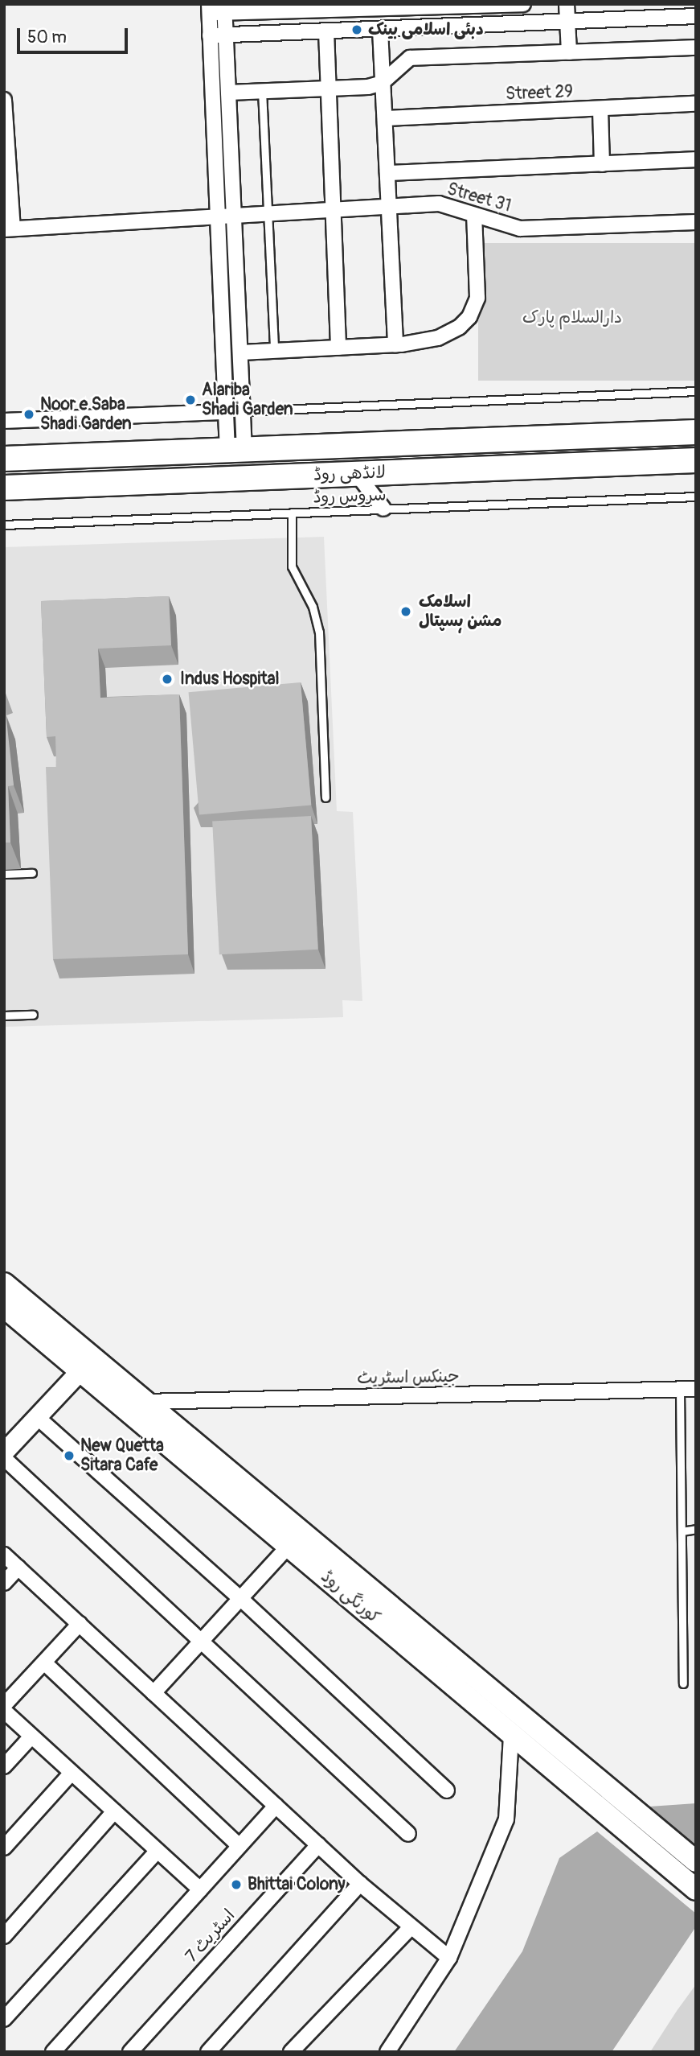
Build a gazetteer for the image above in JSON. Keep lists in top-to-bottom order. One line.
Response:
{"streets":{"main road":["لانڈھی روڈ","کورنگی روڈ"],"street":["Street 29","Street 31","جینکس اسٹریٹ","اسٹریٹ 7"],"lane":["سروس روڈ"]},"crossings":[["جینکس اسٹریٹ","کورنگی روڈ"]],"parks":["دارالسلام پارک"],"places":["دبئی اسلامی بینک","Alariba Shadi Garden","Noor e Saba Shadi Garden","اسلامک مشن ہسپتال","Indus Hospital","New Quetta Sitara Cafe","Bhittai Colony"],"scale_bar":"50 m"}
